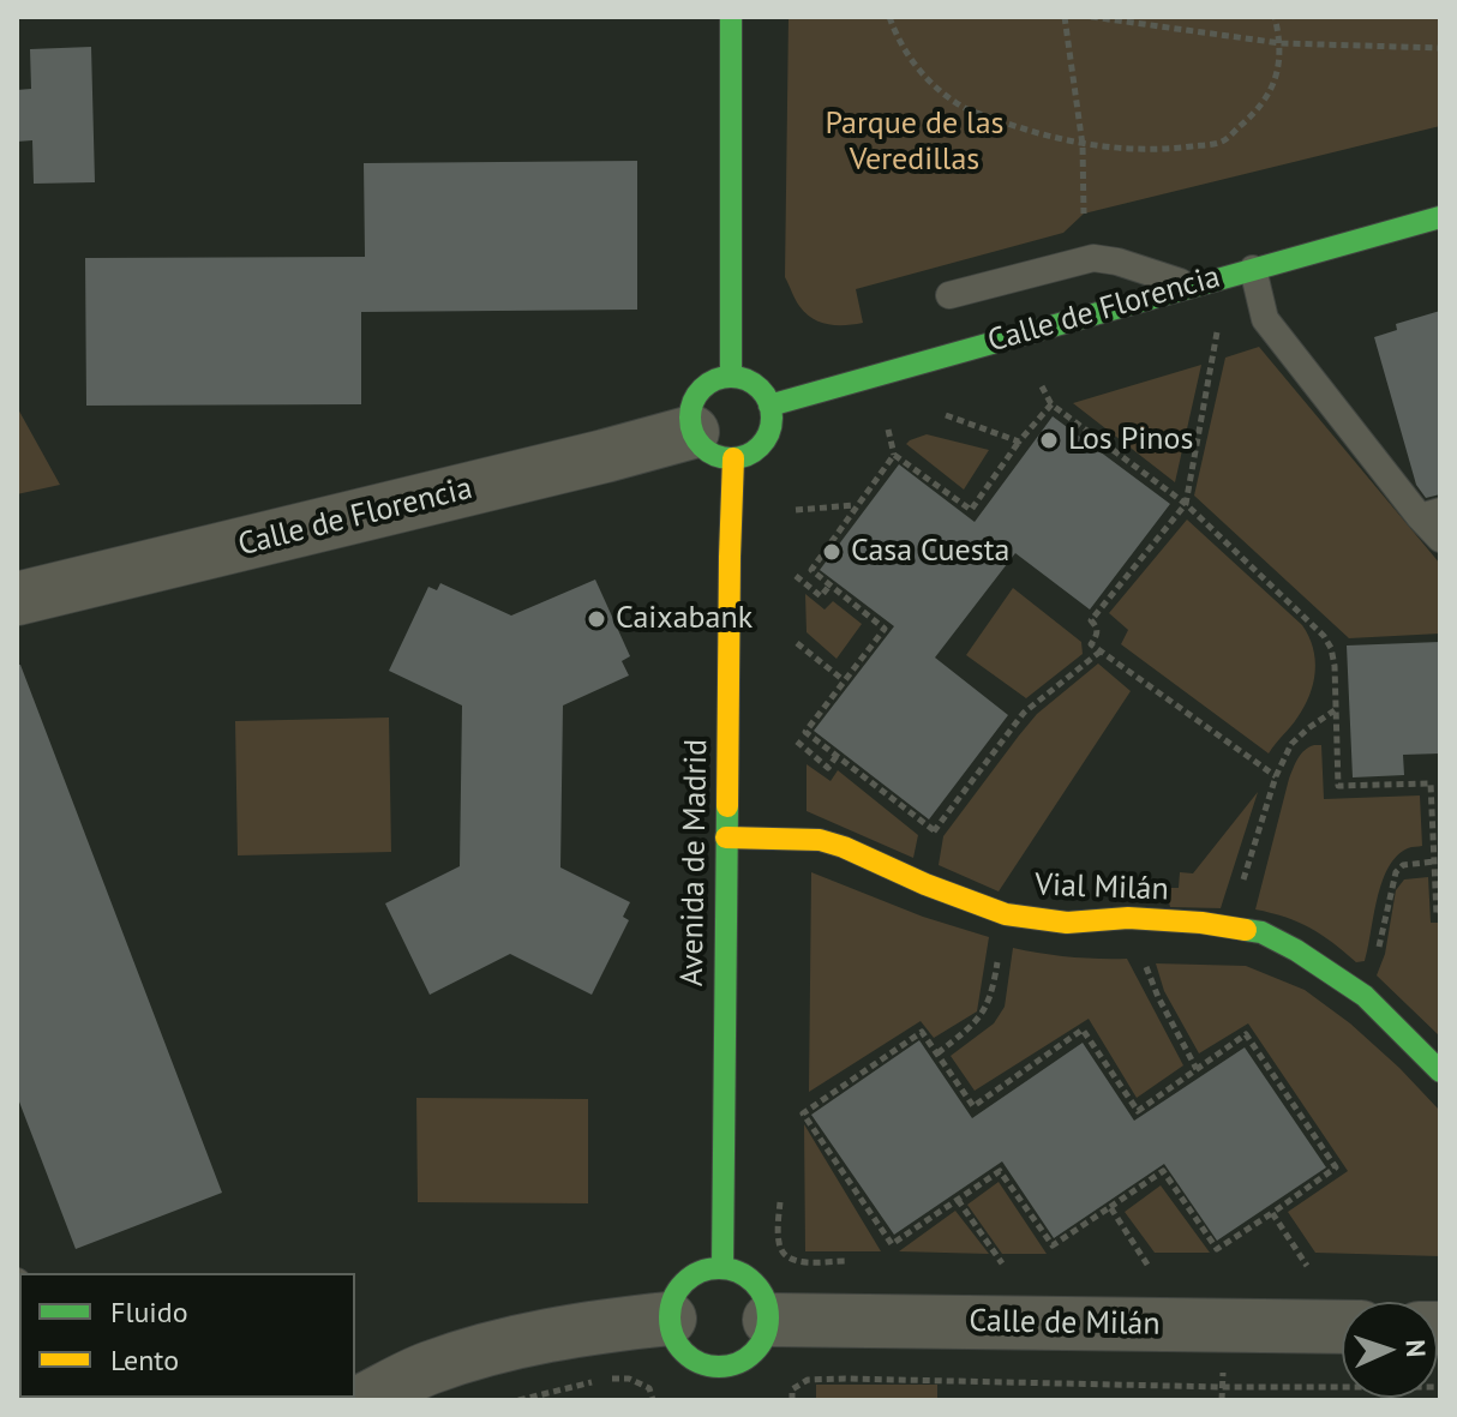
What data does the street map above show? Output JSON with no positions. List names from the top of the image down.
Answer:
{
  "streets": {
    "street": [
      "Calle de Florencia",
      "Avenida de Madrid",
      "Vial Milán",
      "Calle de Milán"
    ]
  },
  "crossings": [
    ["Calle de Florencia", "Avenida de Madrid"],
    ["Avenida de Madrid", "Vial Milán"],
    ["Avenida de Madrid", "Calle de Milán"]
  ],
  "parks": ["Parque de las Veredillas"],
  "places": ["Los Pinos", "Casa Cuesta", "Caixabank"],
  "legend": ["Fluido", "Lento"],
  "north": "right"
}
